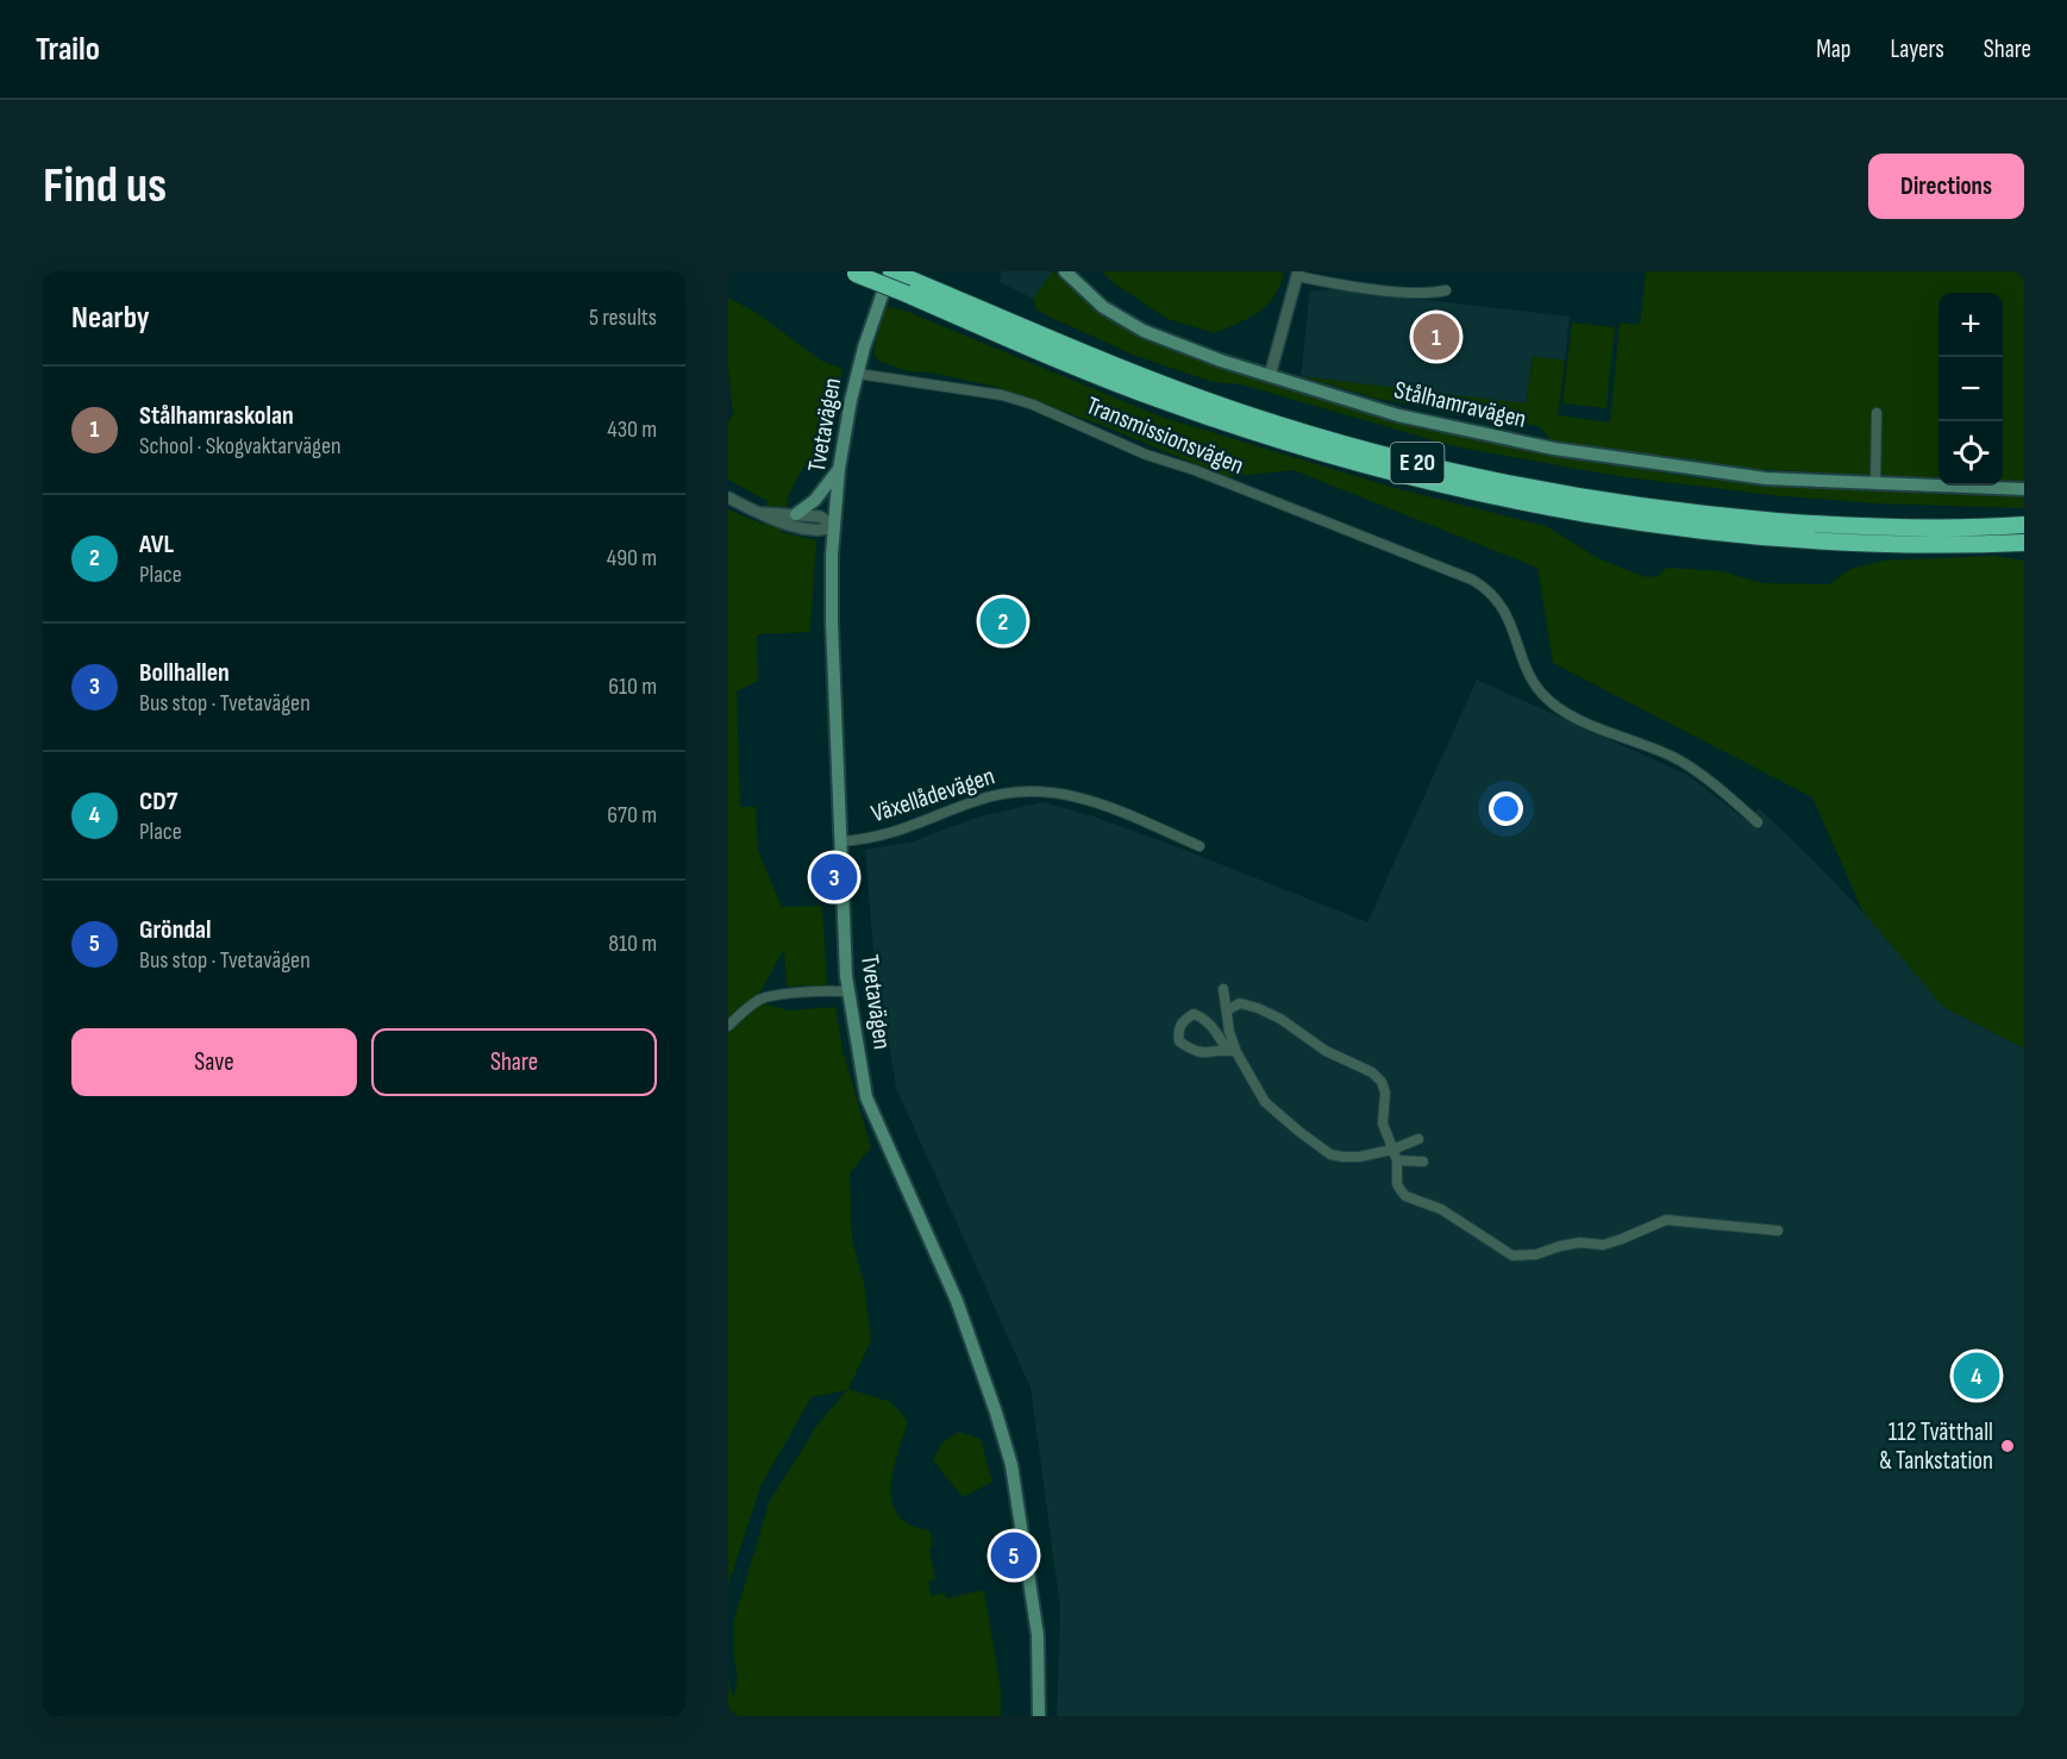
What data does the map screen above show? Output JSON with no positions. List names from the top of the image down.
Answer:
{
  "streets": {
    "highway": ["E 20"],
    "main road": ["Stålhamravägen", "Tvetavägen"],
    "street": ["Transmissionsvägen", "Växellådevägen"]
  },
  "crossings": [
    ["Tvetavägen", "Transmissionsvägen"],
    ["Tvetavägen", "E 20"],
    ["Tvetavägen", "Växellådevägen"]
  ],
  "places": ["112 Tvätthall & Tankstation"],
  "page": {
    "header": "Trailo",
    "nav": ["Map", "Layers", "Share"],
    "buttons": [
      "Directions",
      ["Save", "Share"]
    ],
    "title": "Find us",
    "heading": ["Nearby", "5 results"],
    "map_buttons": ["+", "−"],
    "pins": [
      "1",
      "2",
      "3",
      "4",
      "5"
    ],
    "list": [
      {
        "mark": "1",
        "name": "Stålhamraskolan",
        "note": "School · Skogvaktarvägen",
        "value": "430 m"
      },
      {
        "mark": "2",
        "name": "AVL",
        "note": "Place",
        "value": "490 m"
      },
      {
        "mark": "3",
        "name": "Bollhallen",
        "note": "Bus stop · Tvetavägen",
        "value": "610 m"
      },
      {
        "mark": "4",
        "name": "CD7",
        "note": "Place",
        "value": "670 m"
      },
      {
        "mark": "5",
        "name": "Gröndal",
        "note": "Bus stop · Tvetavägen",
        "value": "810 m"
      }
    ]
  }
}
